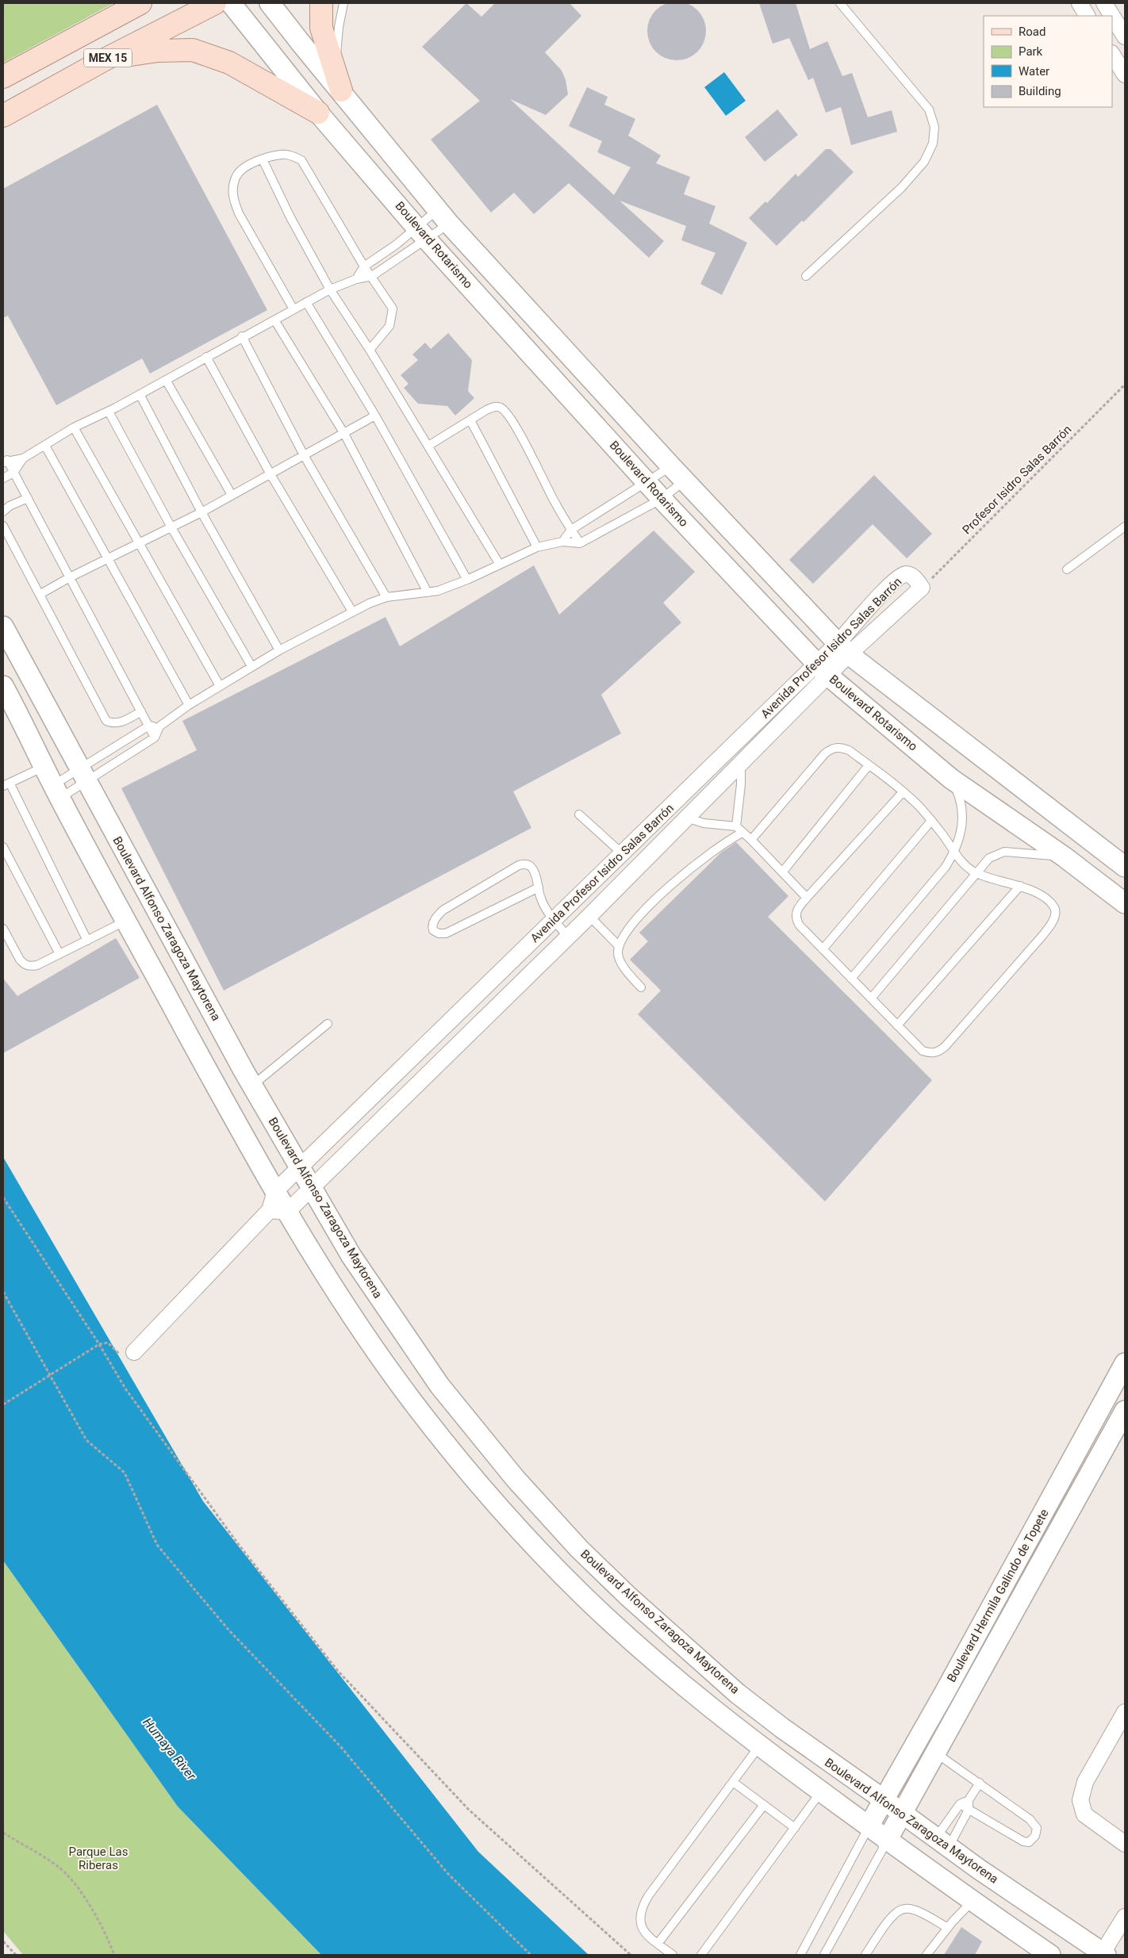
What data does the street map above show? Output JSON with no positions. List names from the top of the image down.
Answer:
{
  "streets": {
    "main road": ["MEX 15"],
    "street": [
      "Boulevard Rotarismo",
      "Avenida Profesor Isidro Salas Barrón",
      "Boulevard Alfonso Zaragoza Maytorena",
      "Boulevard Hermila Galindo de Topete"
    ],
    "path": ["Profesor Isidro Salas Barrón"]
  },
  "crossings": [
    ["Boulevard Rotarismo", "Avenida Profesor Isidro Salas Barrón"],
    ["Profesor Isidro Salas Barrón", "Avenida Profesor Isidro Salas Barrón"],
    ["Avenida Profesor Isidro Salas Barrón", "Boulevard Alfonso Zaragoza Maytorena"],
    ["Boulevard Alfonso Zaragoza Maytorena", "Boulevard Hermila Galindo de Topete"]
  ],
  "water": ["Humaya River"],
  "parks": ["Parque Las Riberas"],
  "legend": [
    "Road",
    "Park",
    "Water",
    "Building"
  ]
}
